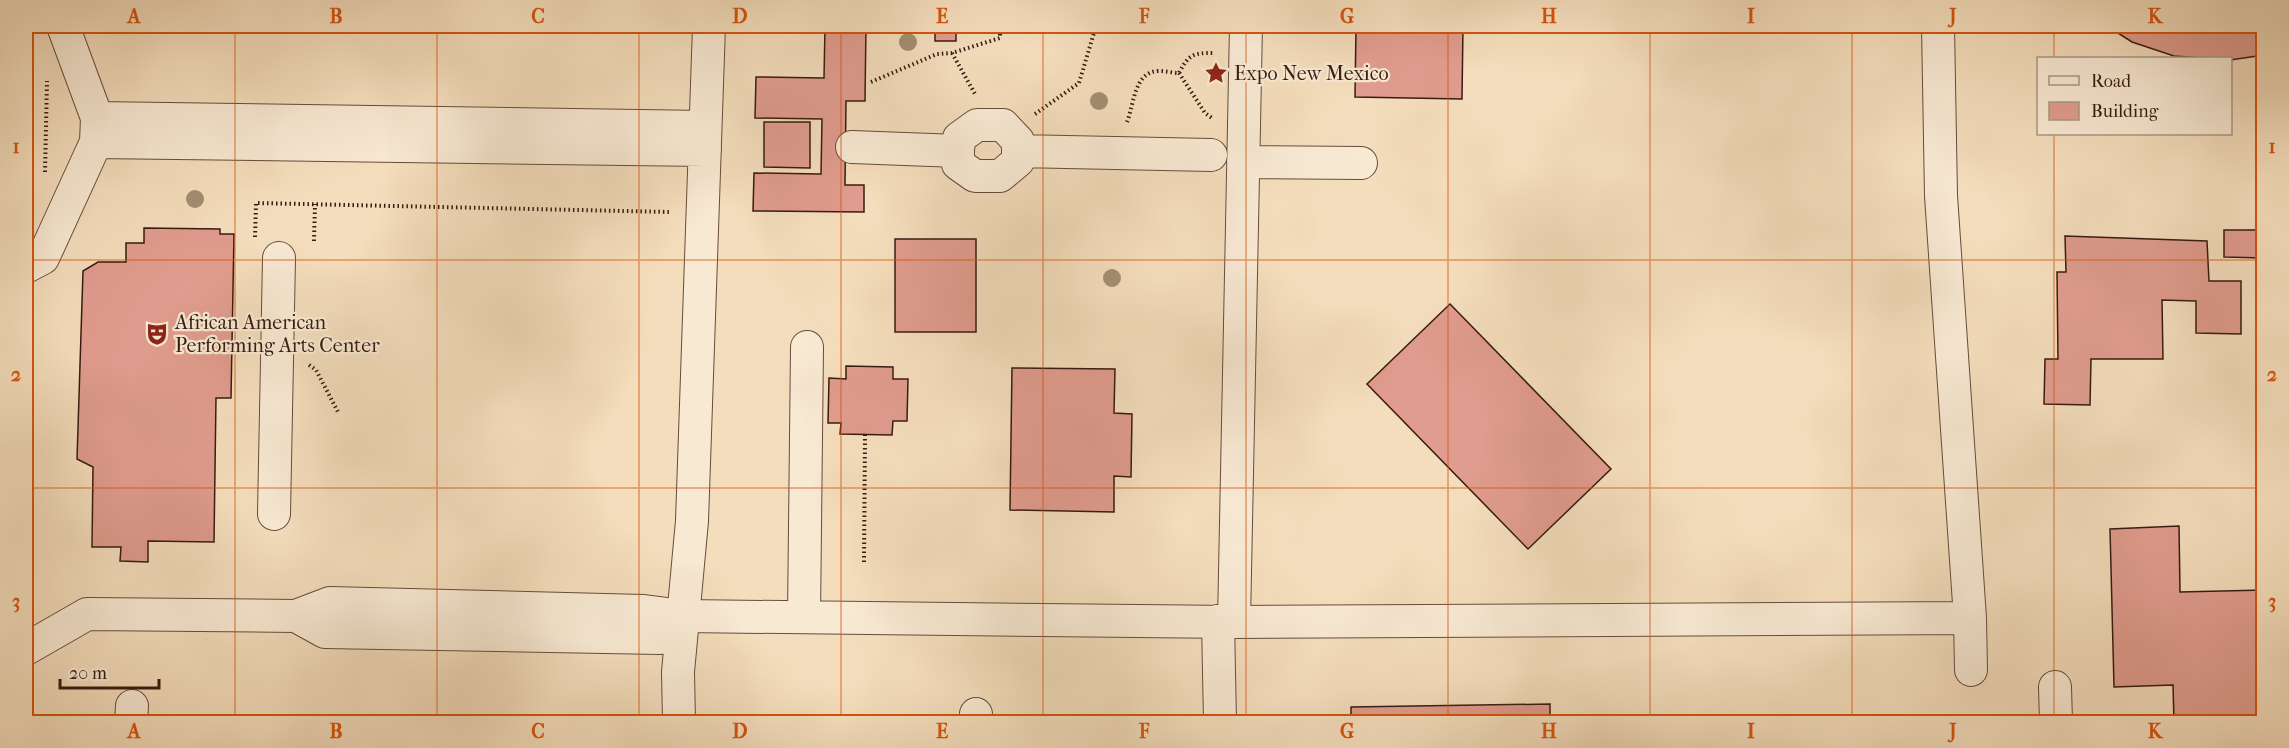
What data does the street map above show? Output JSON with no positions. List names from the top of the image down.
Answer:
{
  "places": {
    "place": ["Expo New Mexico"],
    "theatre": ["African American Performing Arts Center"]
  },
  "legend": ["Road", "Building"],
  "scale_bar": "20 m",
  "grid": {
    "columns": [
      "A",
      "B",
      "C",
      "D",
      "E",
      "F",
      "G",
      "H",
      "I",
      "J",
      "K"
    ],
    "rows": ["1", "2", "3"]
  }
}
